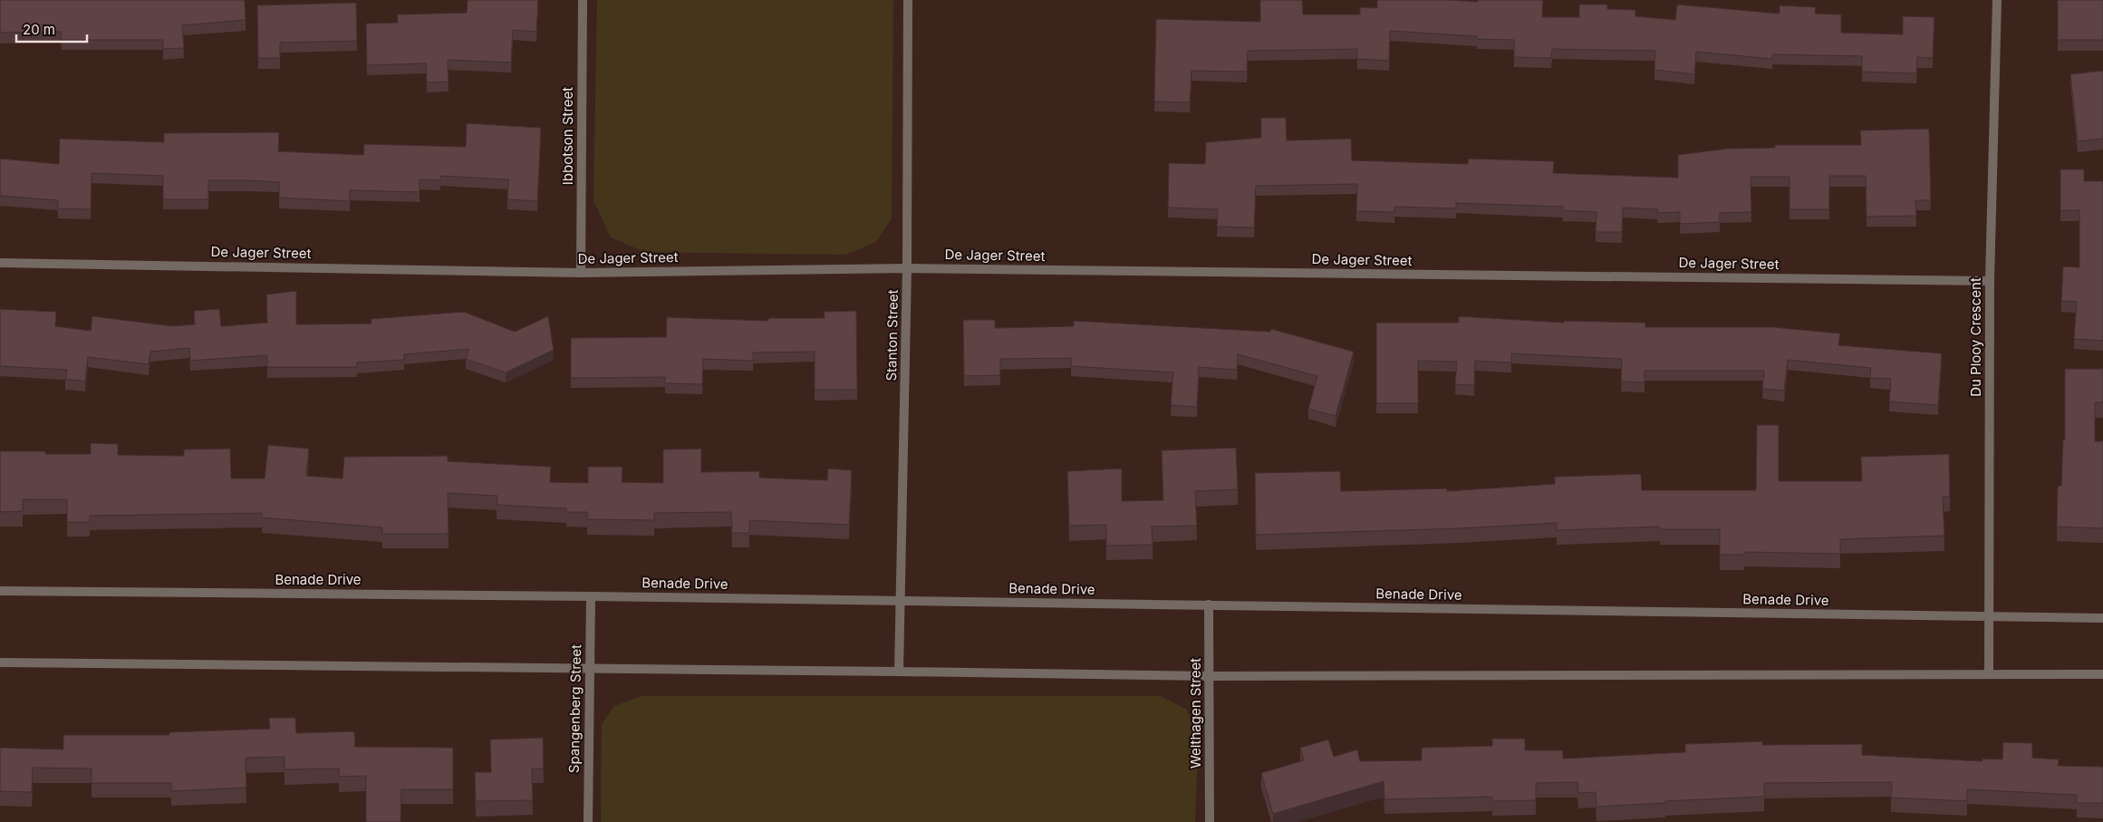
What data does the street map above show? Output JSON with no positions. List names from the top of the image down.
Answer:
{
  "streets": {
    "street": [
      "Ibbotson Street",
      "De Jager Street",
      "Stanton Street",
      "Du Plooy Crescent",
      "Benade Drive",
      "Spangenberg Street",
      "Welthagen Street"
    ]
  },
  "crossings": [
    ["Ibbotson Street", "De Jager Street"],
    ["De Jager Street", "Stanton Street"],
    ["De Jager Street", "Du Plooy Crescent"],
    ["Stanton Street", "Benade Drive"],
    ["Du Plooy Crescent", "Benade Drive"],
    ["Benade Drive", "Spangenberg Street"],
    ["Benade Drive", "Welthagen Street"]
  ],
  "scale_bar": "20 m"
}
